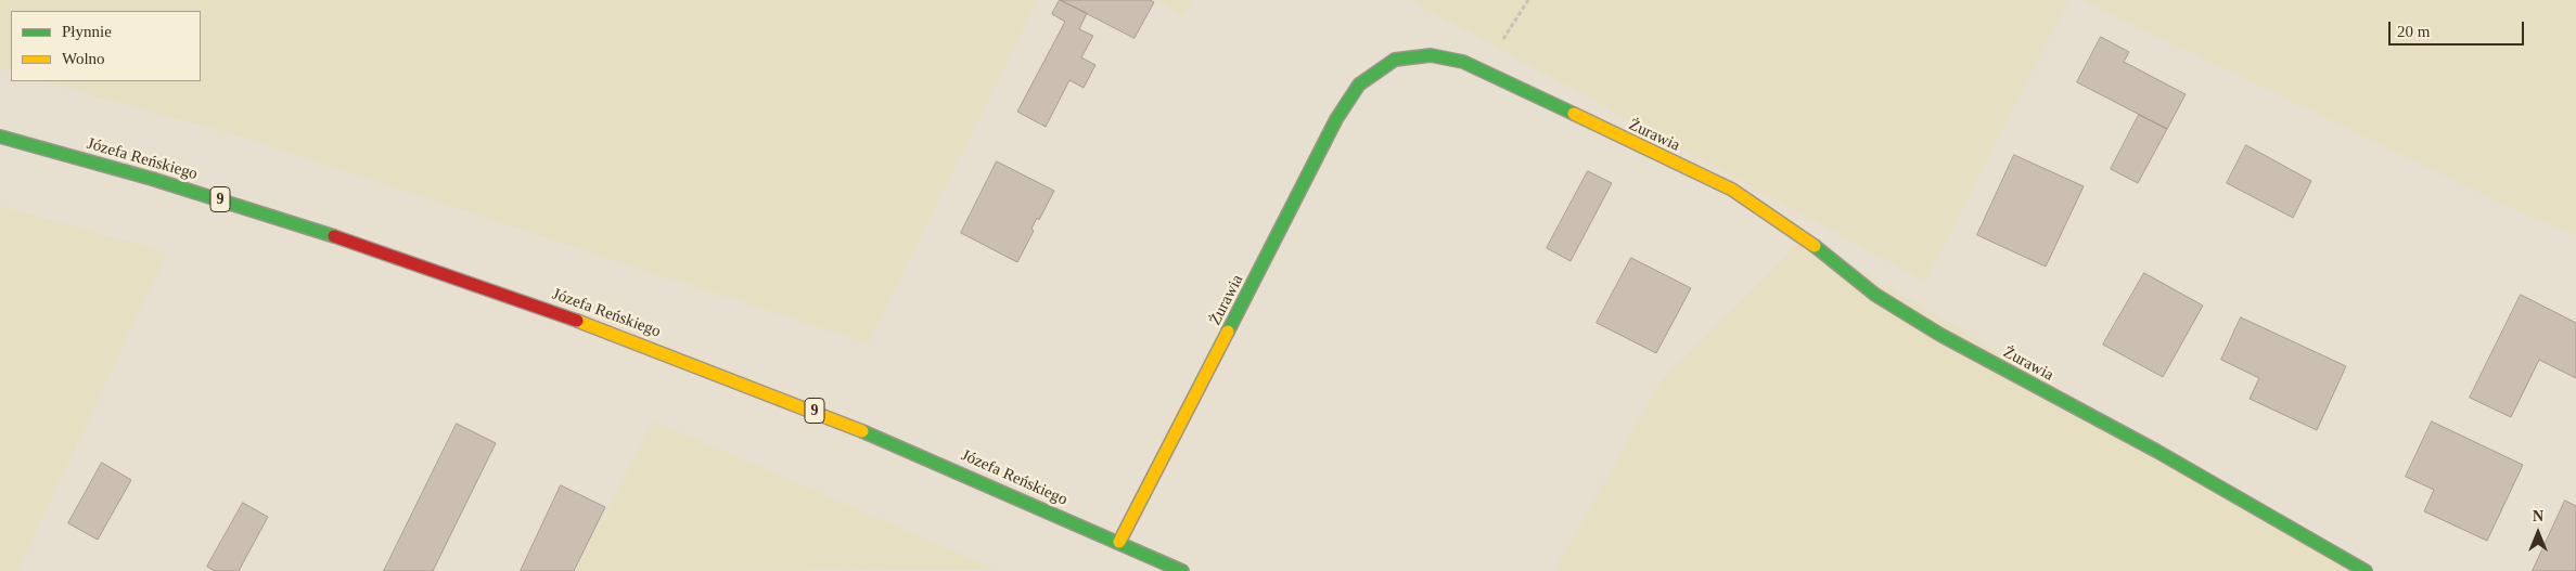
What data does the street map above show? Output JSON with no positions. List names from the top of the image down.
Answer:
{
  "streets": {
    "street": ["Żurawia", "Józefa Reńskiego", "9"]
  },
  "crossings": [
    ["Żurawia", "Józefa Reńskiego"]
  ],
  "legend": ["Płynnie", "Wolno"],
  "scale_bar": "20 m",
  "north": "top"
}
